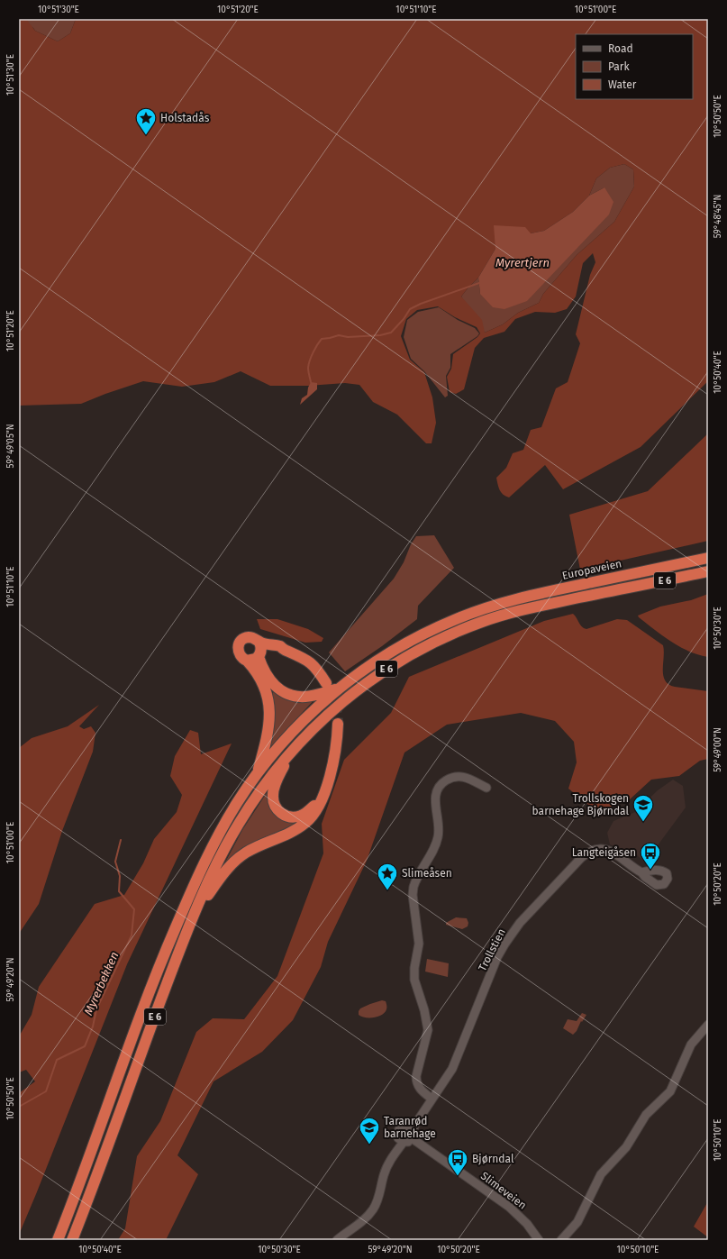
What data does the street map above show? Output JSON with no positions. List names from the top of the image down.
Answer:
{
  "streets": {
    "highway": ["Europaveien", "E 6"],
    "street": ["Trollstien", "Slimeveien"]
  },
  "crossings": [
    ["Europaveien", "E 6"],
    ["Trollstien", "Slimeveien"]
  ],
  "water": ["Myrertjern", "Myrerbekken"],
  "places": {
    "place": ["Holstadås", "Slimeåsen"],
    "school or university": ["Trollskogen barnehage Bjørndal", "Taranrød barnehage"],
    "bus stop": ["Langteigåsen", "Bjørndal"]
  },
  "legend": ["Road", "Park", "Water"],
  "coordinates": [
    "10°51'30\"E",
    "10°51'20\"E",
    "10°51'10\"E",
    "10°51'00\"E",
    "10°50'50\"E",
    "59°48'45\"N",
    "10°50'40\"E",
    "59°49'05\"N",
    "10°50'30\"E",
    "59°49'00\"N",
    "10°50'20\"E",
    "59°49'20\"N",
    "10°50'10\"E"
  ]
}
